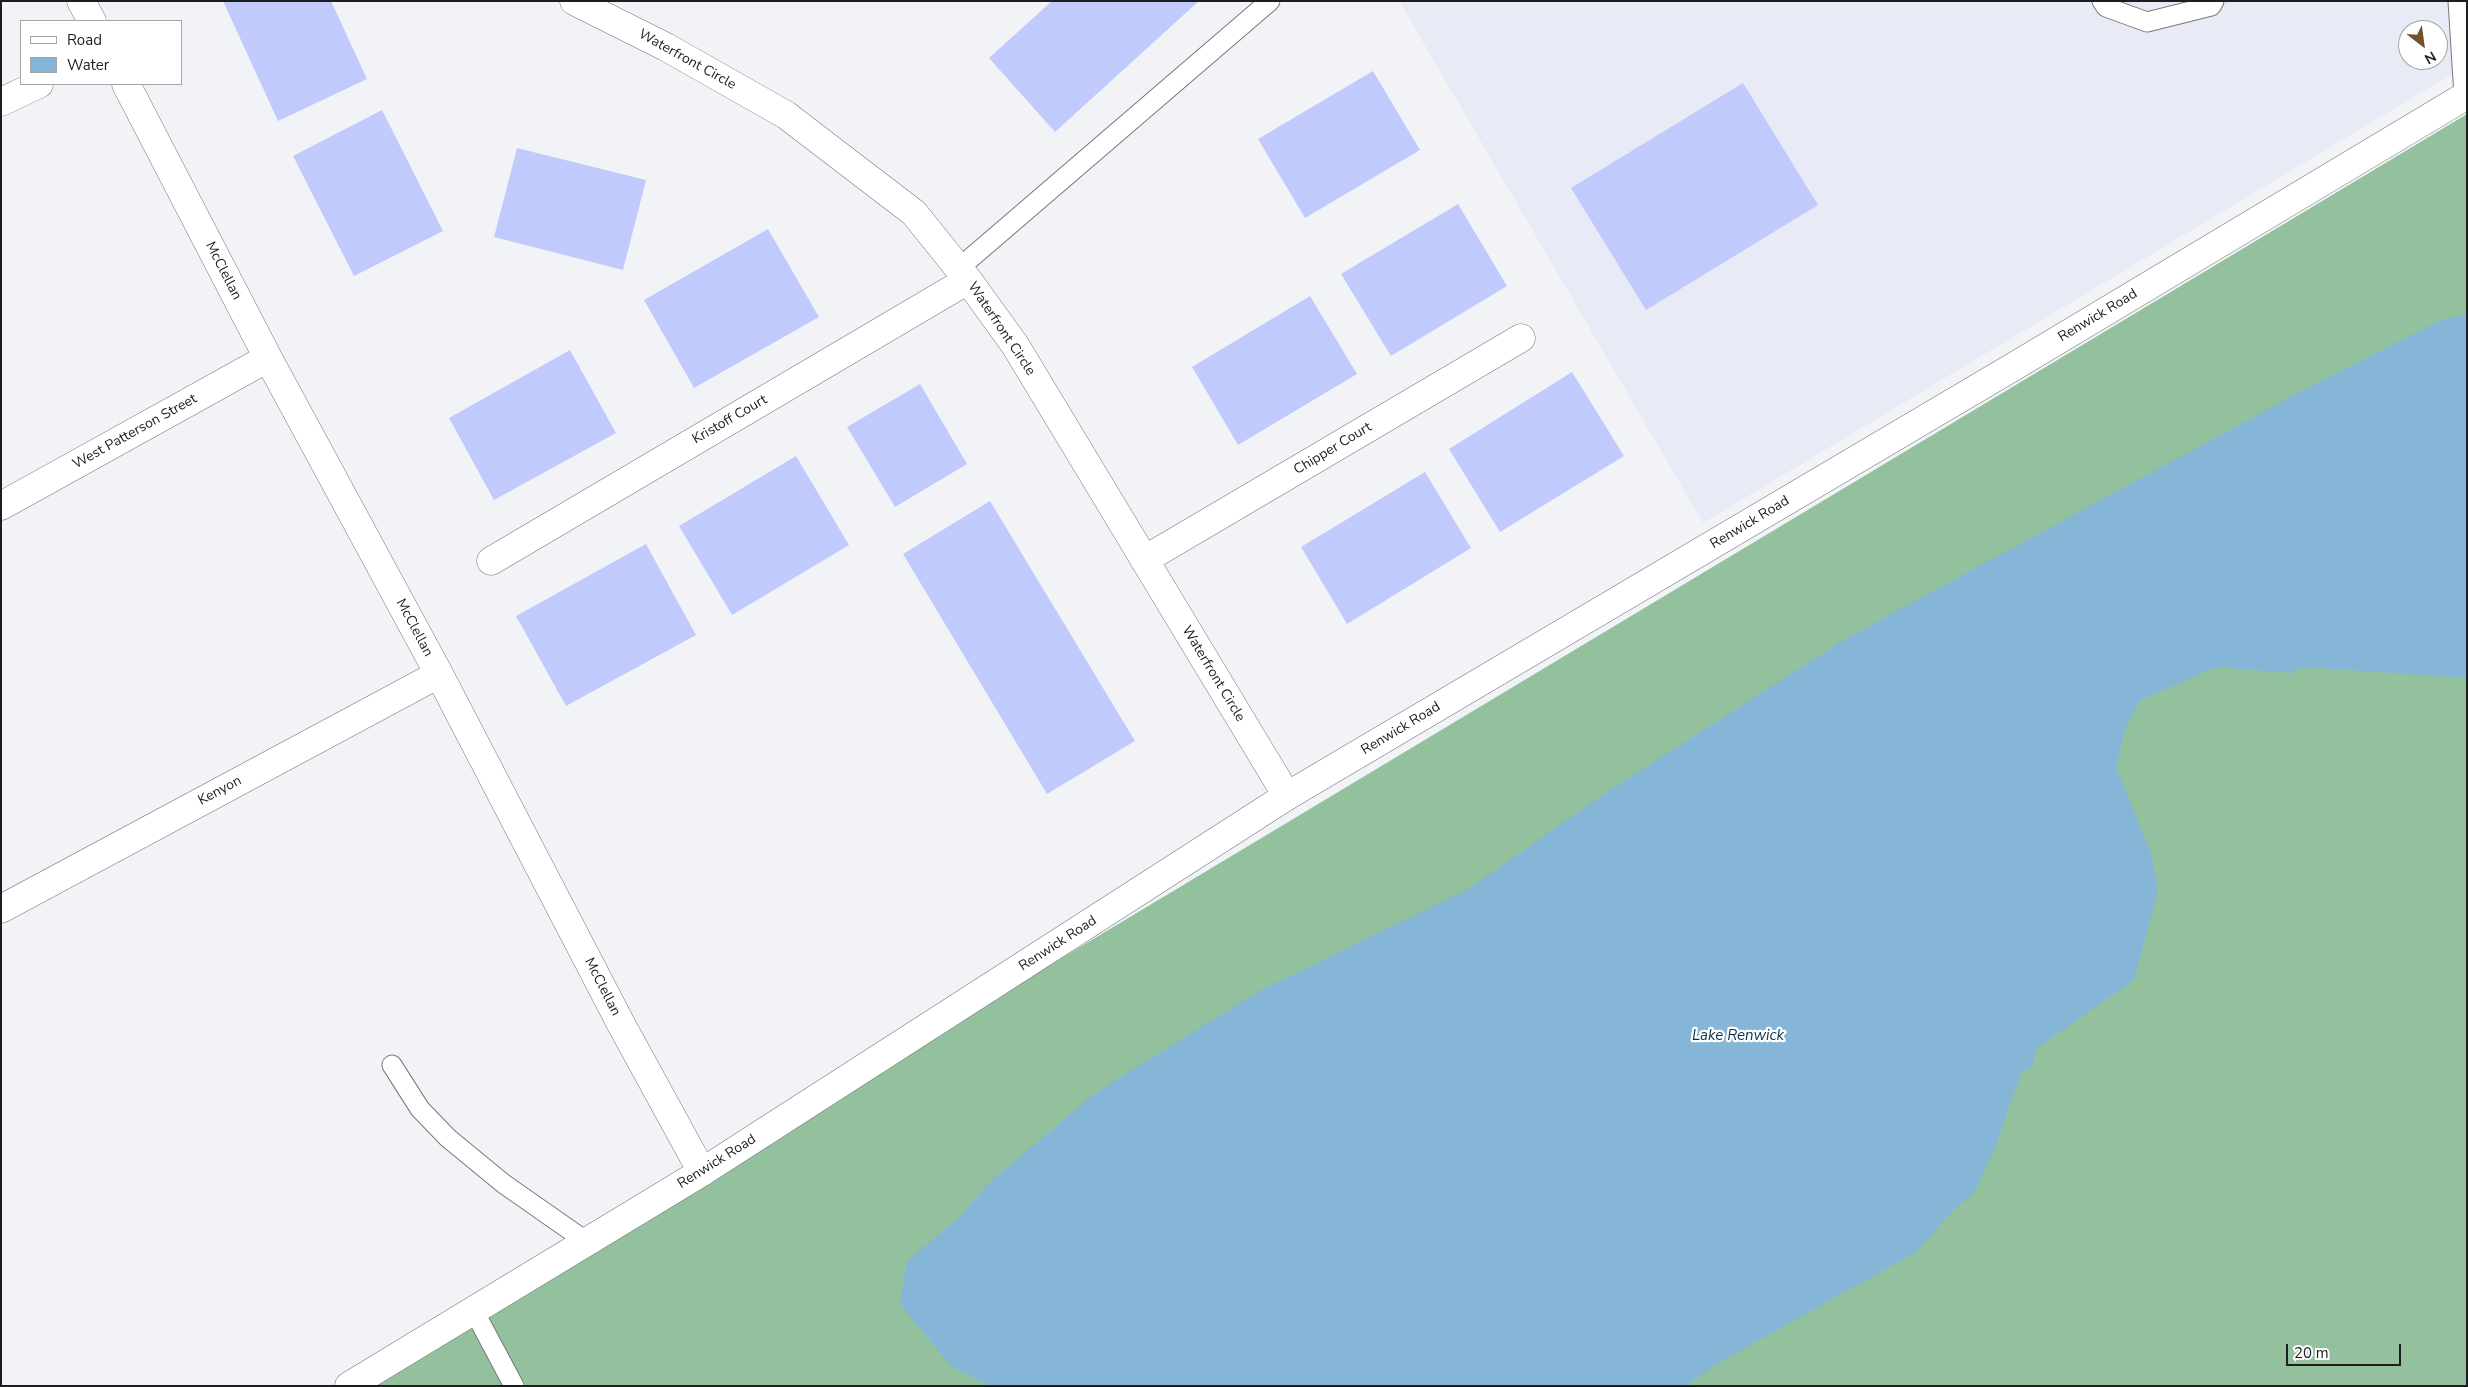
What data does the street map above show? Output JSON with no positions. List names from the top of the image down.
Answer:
{
  "streets": {
    "street": [
      "Waterfront Circle",
      "McClellan",
      "Renwick Road",
      "Kristoff Court",
      "West Patterson Street",
      "Chipper Court",
      "Kenyon"
    ]
  },
  "crossings": [
    ["Waterfront Circle", "Renwick Road"],
    ["Waterfront Circle", "Kristoff Court"],
    ["Waterfront Circle", "Chipper Court"],
    ["McClellan", "Renwick Road"],
    ["McClellan", "West Patterson Street"],
    ["McClellan", "Kenyon"]
  ],
  "water": ["Lake Renwick"],
  "legend": ["Road", "Water"],
  "scale_bar": "20 m",
  "north": "bottom right"
}
